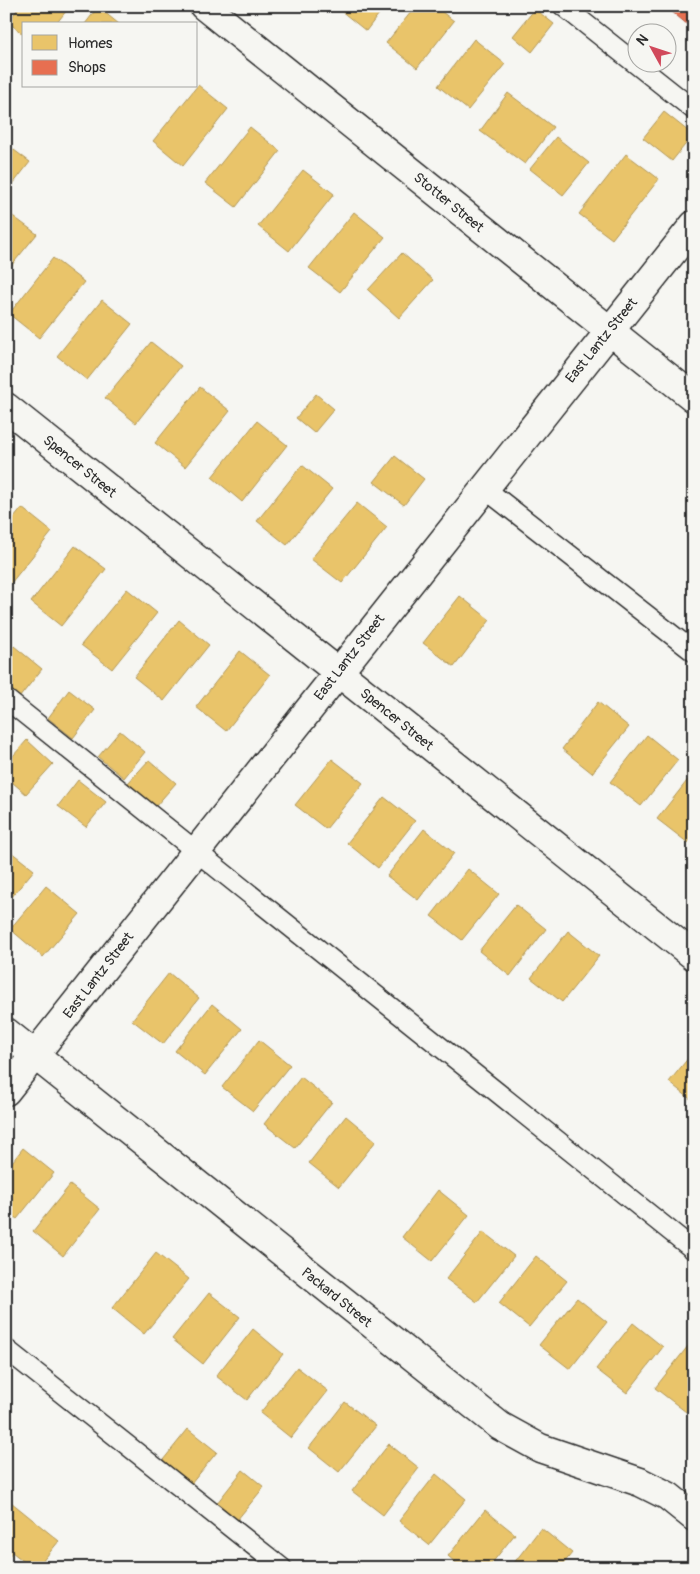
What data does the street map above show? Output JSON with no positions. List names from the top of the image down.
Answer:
{
  "streets": {
    "street": [
      "Stotter Street",
      "East Lantz Street",
      "Spencer Street",
      "Packard Street"
    ]
  },
  "crossings": [
    ["Stotter Street", "East Lantz Street"],
    ["East Lantz Street", "Spencer Street"],
    ["East Lantz Street", "Packard Street"]
  ],
  "legend": ["Homes", "Shops"],
  "north": "top left"
}
